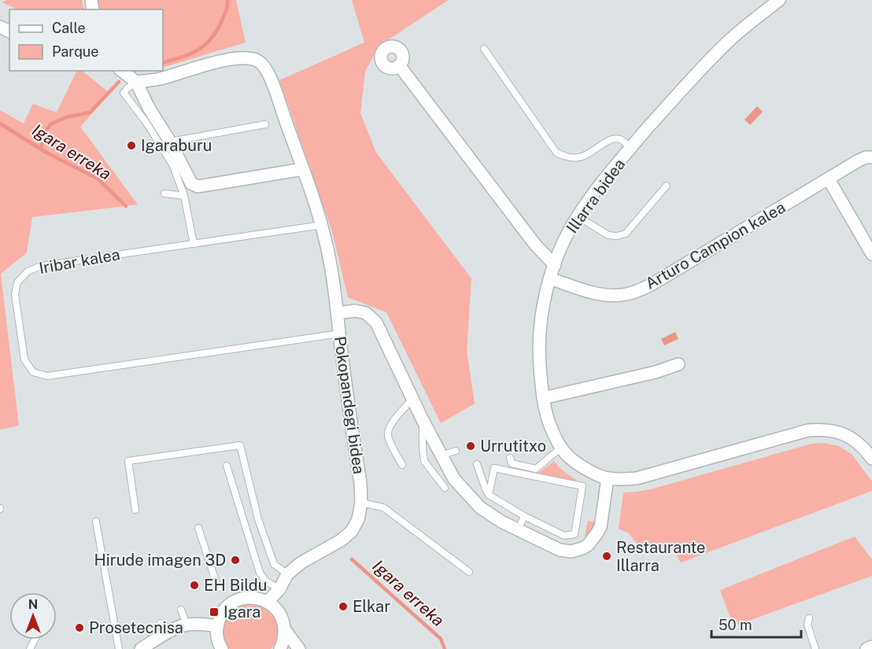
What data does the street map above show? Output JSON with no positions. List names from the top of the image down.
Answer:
{
  "streets": {
    "street": ["Illarra bidea", "Arturo Campion kalea", "Pokopandegi bidea"],
    "lane": ["Iribar kalea"]
  },
  "crossings": [
    ["Illarra bidea", "Arturo Campion kalea"],
    ["Iribar kalea", "Pokopandegi bidea"]
  ],
  "water": ["Igara erreka"],
  "places": {
    "other": [
      "Igaraburu",
      "Urrutitxo",
      "Restaurante Illarra",
      "Hirude imagen 3D",
      "EH Bildu",
      "Elkar",
      "Prosetecnisa"
    ],
    "transit": ["Igara"]
  },
  "legend": ["Calle", "Parque"],
  "scale_bar": "50 m",
  "north": "top"
}
